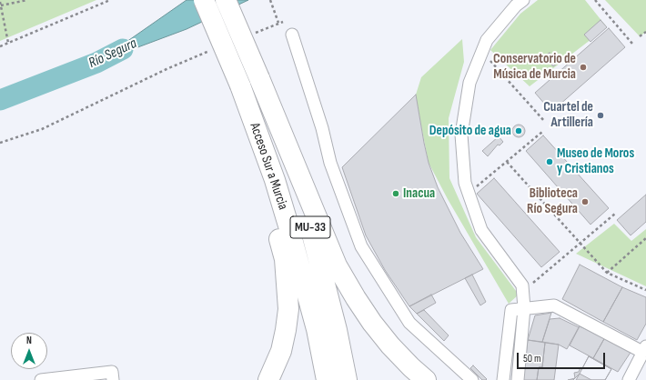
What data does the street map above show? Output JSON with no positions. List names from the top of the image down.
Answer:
{
  "streets": {
    "highway": ["Acceso Sur a Murcia", "MU-33"]
  },
  "water": ["Río Segura"],
  "places": [
    "Conservatorio de Música de Murcia",
    "Cuartel de Artillería",
    "Depósito de agua",
    "Museo de Moros y Cristianos",
    "Inacua",
    "Biblioteca Río Segura"
  ],
  "scale_bar": "50 m",
  "north": "top"
}
